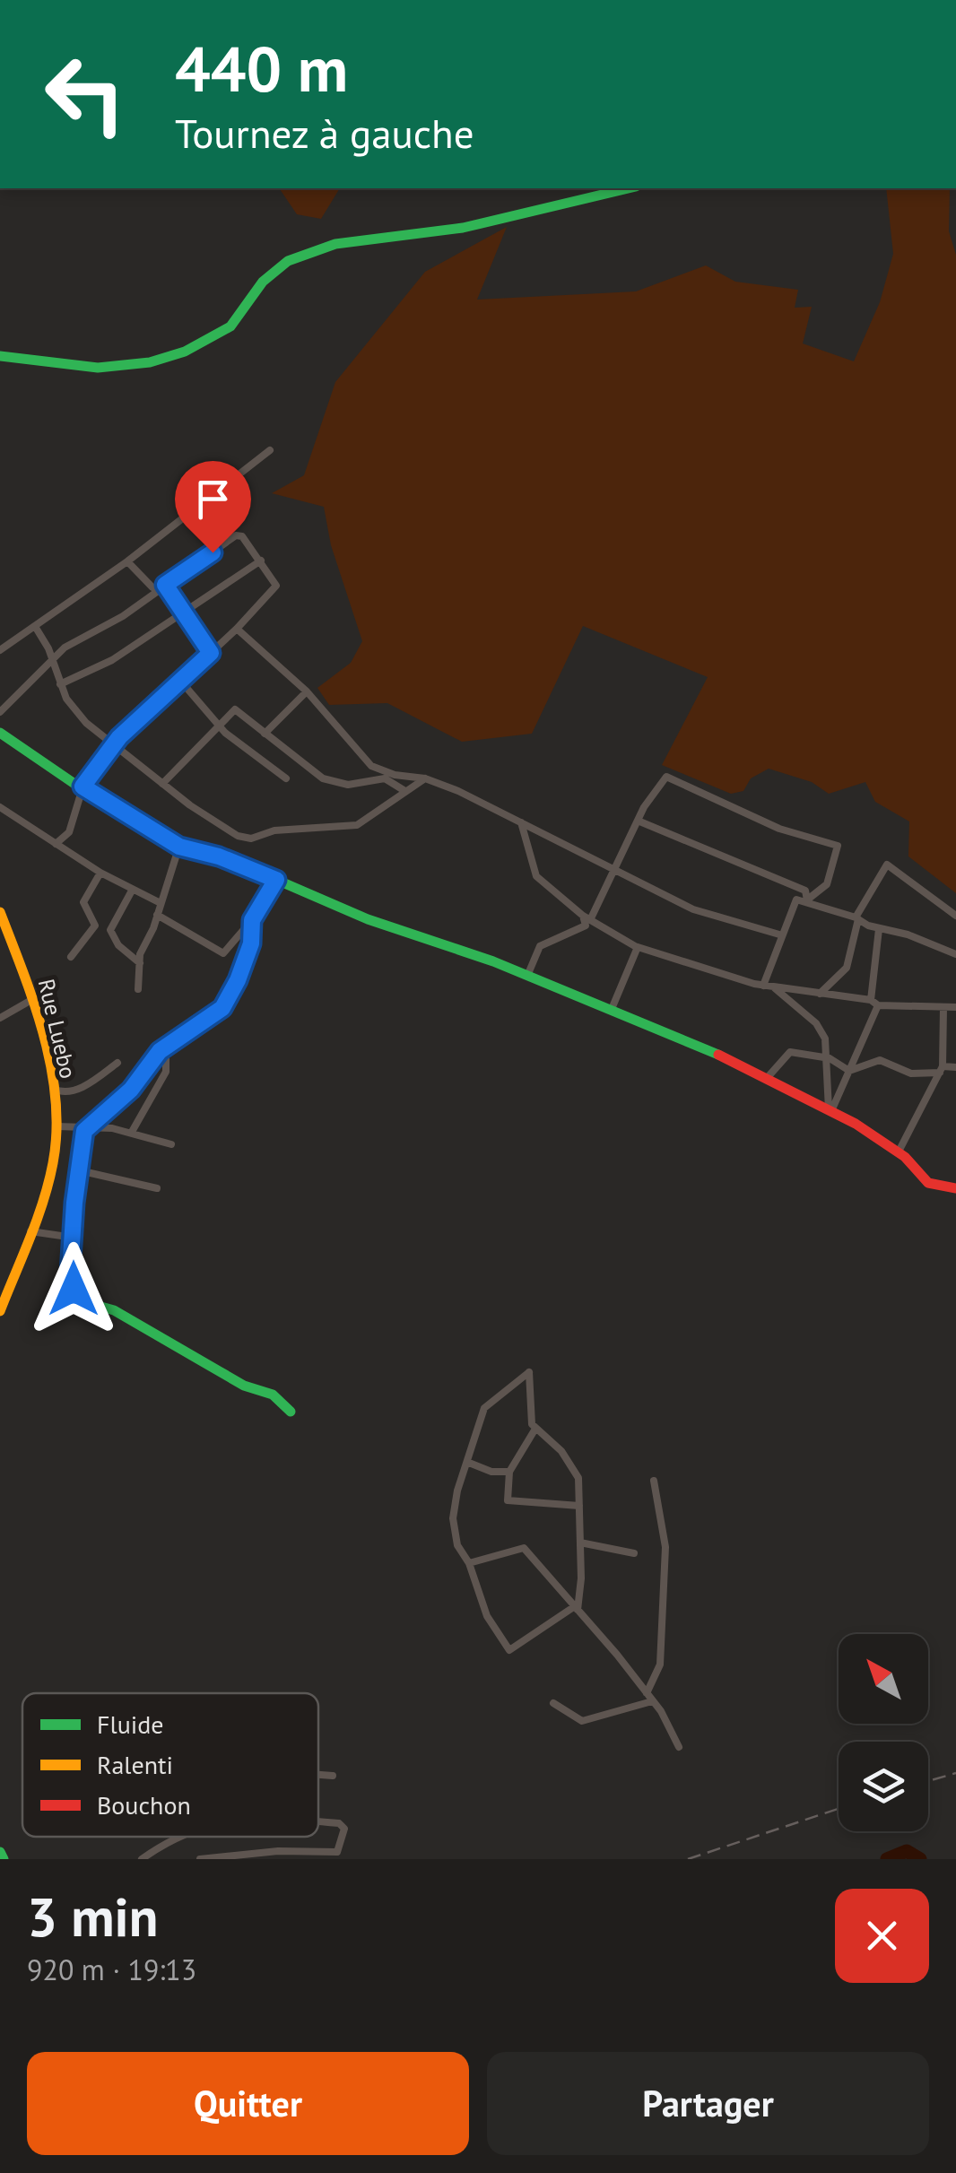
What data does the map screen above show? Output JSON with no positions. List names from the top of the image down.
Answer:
{
  "streets": {
    "street": ["Rue Luebo"]
  },
  "legend": ["Fluide", "Ralenti", "Bouchon"],
  "north": "top left",
  "page": {
    "turn": ["440 m", "Tournez à gauche"],
    "heading": ["3 min", "920 m · 19:13"],
    "buttons": ["Quitter", "Partager"]
  }
}
